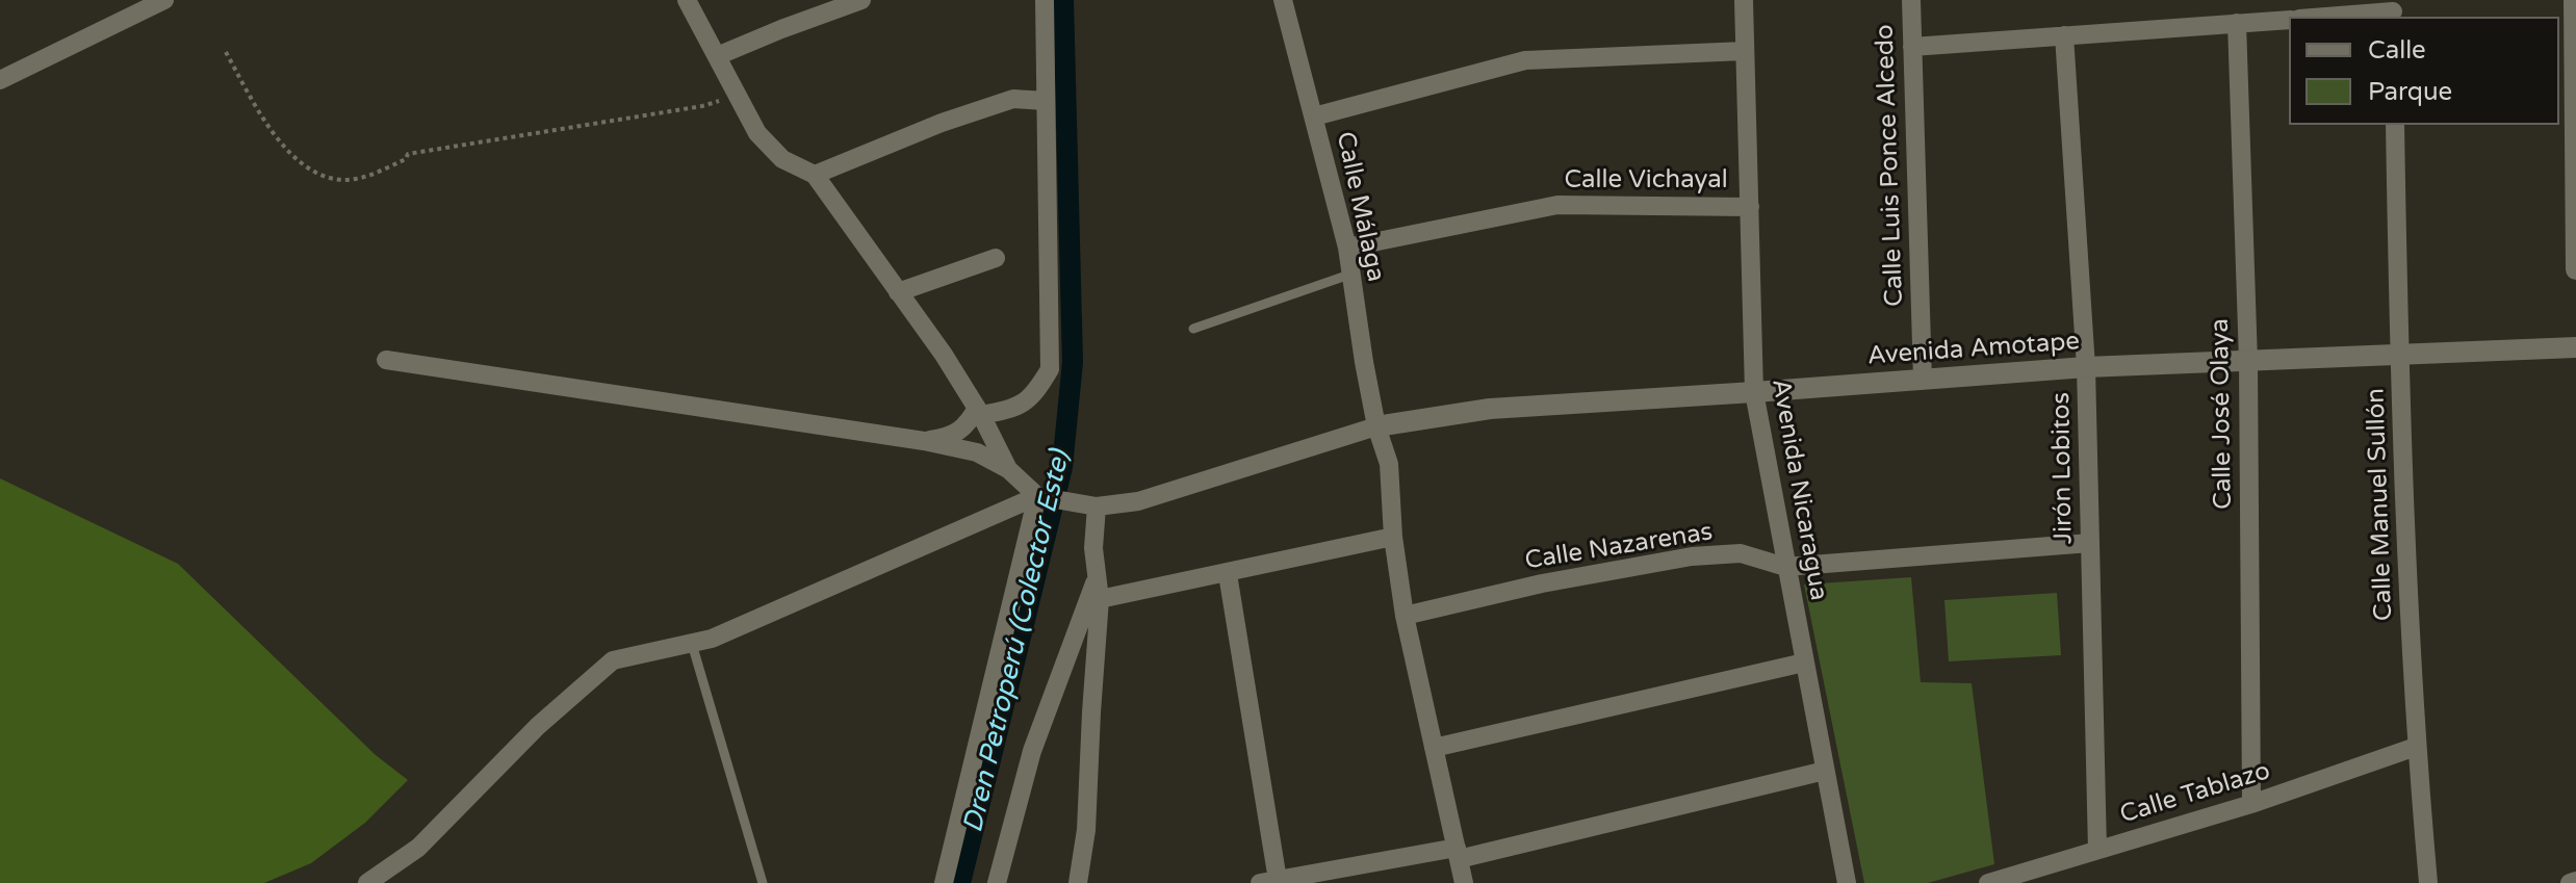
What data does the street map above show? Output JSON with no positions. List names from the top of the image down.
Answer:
{
  "streets": {
    "street": [
      "Calle Luis Ponce Alcedo",
      "Calle Vichayal",
      "Calle Málaga",
      "Avenida Amotape",
      "Calle José Olaya",
      "Jirón Lobitos",
      "Avenida Nicaragua",
      "Calle Manuel Sullón",
      "Calle Nazarenas",
      "Calle Tablazo"
    ]
  },
  "crossings": [
    ["Calle Luis Ponce Alcedo", "Avenida Amotape"],
    ["Calle Vichayal", "Calle Málaga"],
    ["Calle Vichayal", "Avenida Nicaragua"],
    ["Calle Málaga", "Avenida Amotape"],
    ["Calle Málaga", "Calle Nazarenas"],
    ["Avenida Amotape", "Calle José Olaya"],
    ["Avenida Amotape", "Jirón Lobitos"],
    ["Avenida Amotape", "Avenida Nicaragua"],
    ["Avenida Amotape", "Calle Manuel Sullón"],
    ["Calle José Olaya", "Calle Tablazo"],
    ["Jirón Lobitos", "Calle Nazarenas"],
    ["Jirón Lobitos", "Calle Tablazo"],
    ["Avenida Nicaragua", "Calle Nazarenas"],
    ["Calle Manuel Sullón", "Calle Tablazo"]
  ],
  "water": ["Dren Petroperú (Colector Este)"],
  "legend": ["Calle", "Parque"]
}
